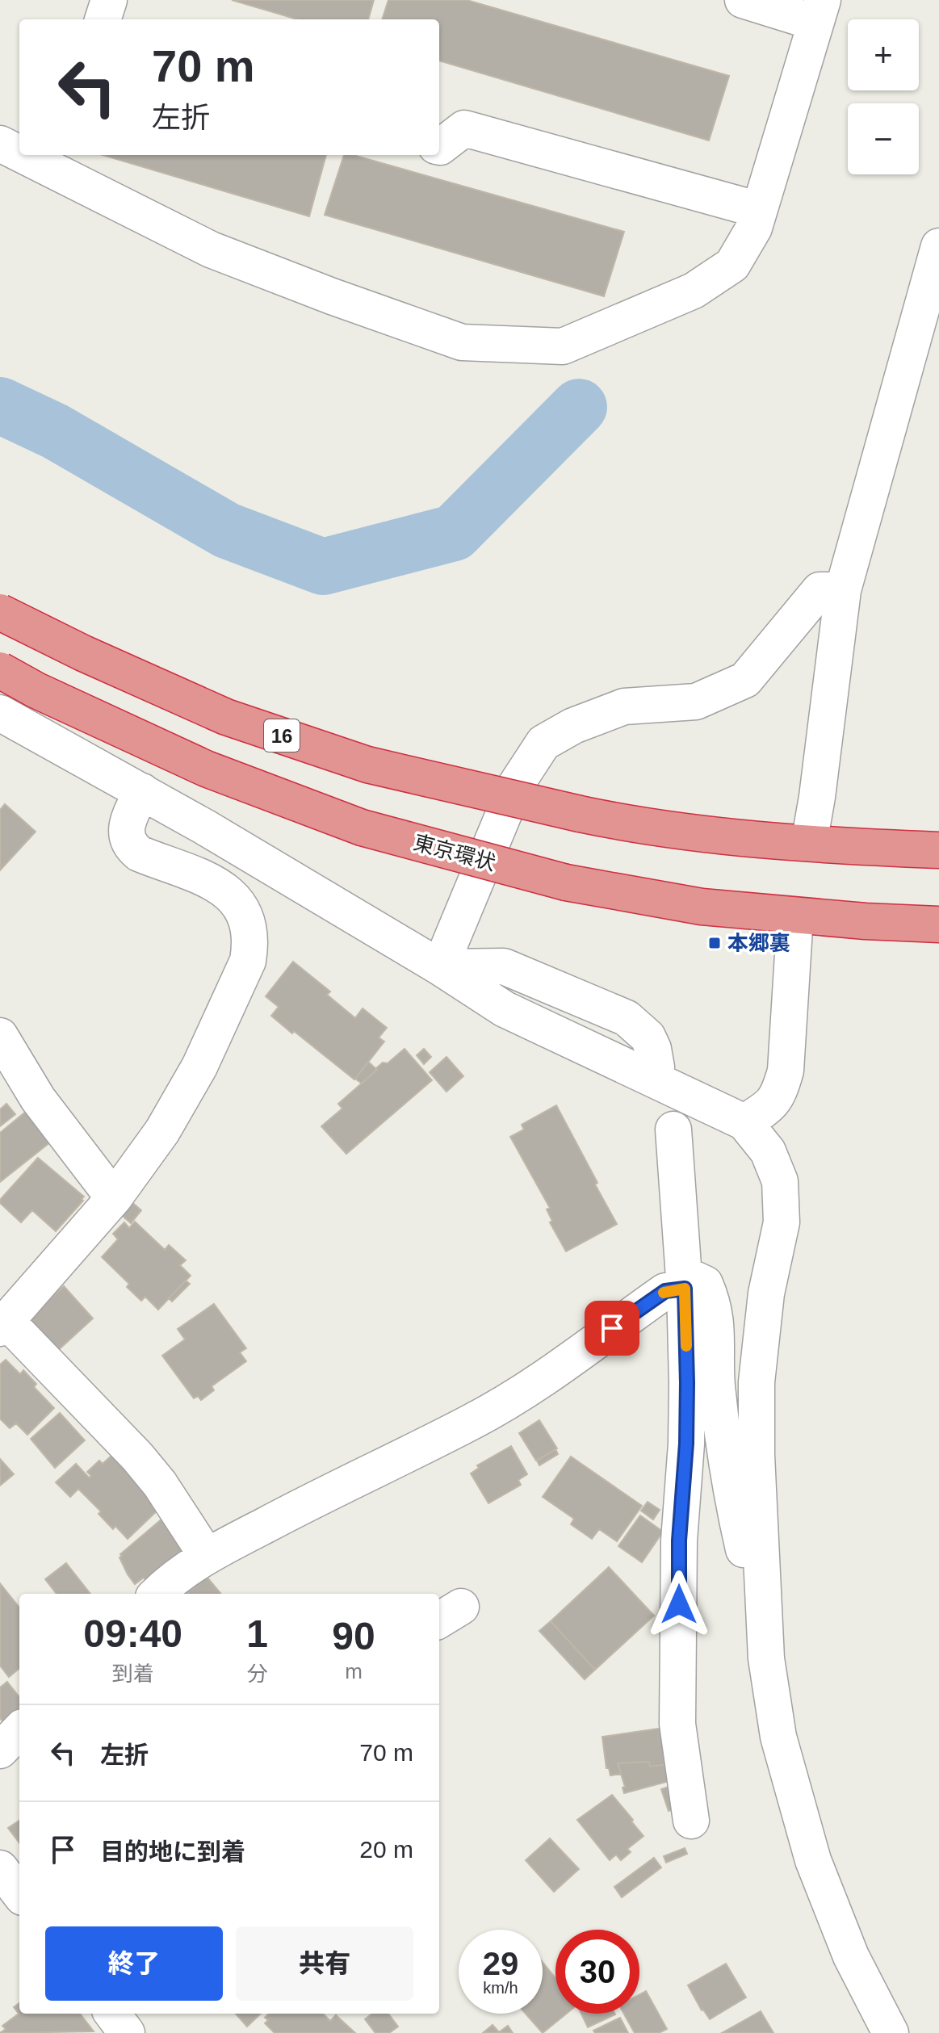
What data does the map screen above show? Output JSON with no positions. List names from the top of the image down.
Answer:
{
  "streets": {
    "highway": ["16", "東京環状"]
  },
  "places": {
    "transit": ["本郷裏"]
  },
  "page": {
    "map_buttons": ["+", "−"],
    "turn": ["70 m", "左折"],
    "eta": [
      "09:40",
      "到着",
      "1",
      "分",
      "90",
      "m"
    ],
    "list": [
      {
        "name": "左折",
        "value": "70 m"
      },
      {
        "name": "目的地に到着",
        "value": "20 m"
      }
    ],
    "buttons": ["終了", "共有"],
    "speed": "29 km/h",
    "limit": "30"
  }
}
